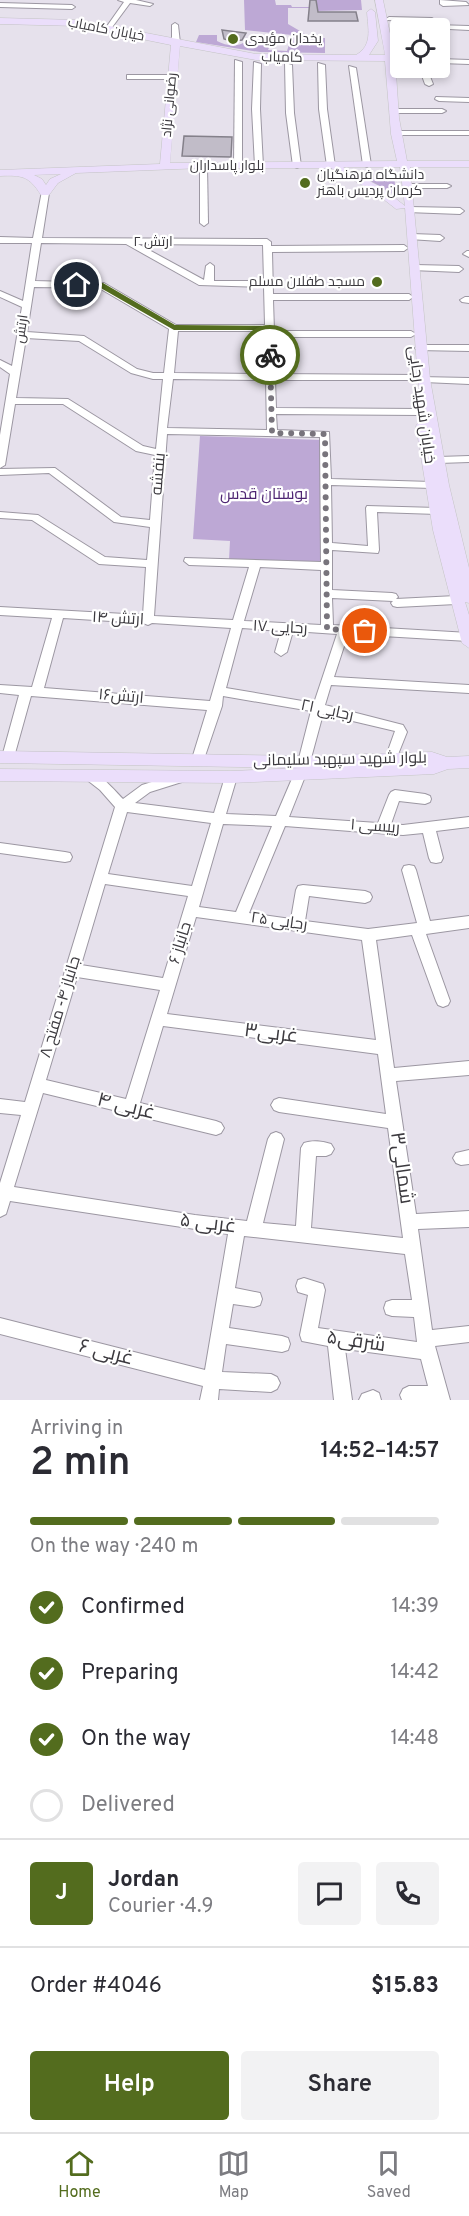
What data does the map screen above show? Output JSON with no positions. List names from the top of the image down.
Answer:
{
  "streets": {
    "main road": [
      "خیابان کامیاب",
      "کامیاب",
      "رضوانی نژاد",
      "بلوار پاسداران",
      "خیابان شهید رجایی",
      "بلوار شهید سپهبد سلیمانی"
    ],
    "street": [
      "ارتش ۲",
      "ارتش",
      "بنفشه",
      "ارتش ۱۴",
      "رجایی ۱۷",
      "ارتش۱۶",
      "رجایی ۲۱",
      "رییسی ۱",
      "رجایی ۲۵",
      "جانباز ۶",
      "جانباز ۴- مفتح ۸",
      "غربی۳",
      "غربی ۴",
      "شمالی۳",
      "غربی ۵",
      "شرقی۵",
      "غربی ۶"
    ]
  },
  "crossings": [
    ["خیابان کامیاب", "کامیاب"],
    ["خیابان کامیاب", "رضوانی نژاد"],
    ["کامیاب", "رضوانی نژاد"],
    ["کامیاب", "خیابان شهید رجایی"],
    ["رضوانی نژاد", "بلوار پاسداران"],
    ["بلوار پاسداران", "خیابان شهید رجایی"],
    ["ارتش ۲", "ارتش"],
    ["ارتش ۲", "خیابان شهید رجایی"],
    ["خیابان شهید رجایی", "رجایی ۱۷"],
    ["بنفشه", "ارتش ۱۴"],
    ["ارتش ۱۴", "رجایی ۱۷"],
    ["رجایی ۲۱", "بلوار شهید سپهبد سلیمانی"],
    ["بلوار شهید سپهبد سلیمانی", "جانباز ۶"],
    ["رییسی ۱", "جانباز ۶"],
    ["رییسی ۱", "جانباز ۴- مفتح ۸"],
    ["رجایی ۲۵", "جانباز ۶"],
    ["رجایی ۲۵", "شمالی۳"],
    ["جانباز ۶", "غربی۳"],
    ["جانباز ۶", "غربی ۴"],
    ["جانباز ۴- مفتح ۸", "غربی ۴"],
    ["جانباز ۴- مفتح ۸", "غربی ۵"],
    ["غربی۳", "شمالی۳"],
    ["شمالی۳", "غربی ۵"],
    ["شمالی۳", "شرقی۵"]
  ],
  "parks": ["بوستان قدس"],
  "places": ["یخدان مؤیدی", "دانشگاه فرهنگیان کرمان پردیس باهنر", "مسجد طفلان مسلم"],
  "page": {
    "heading": ["2 min", "Arriving in", "14:52–14:57"],
    "panel": [
      "Jordan",
      "Courier · 4.9",
      "Order #4046",
      "$15.83"
    ],
    "bar": "On the way · 240 m",
    "list": [
      ["Confirmed", "14:39"],
      ["Preparing", "14:42"],
      ["On the way", "14:48"],
      "Delivered"
    ],
    "round": "J",
    "buttons": ["Help", "Share"],
    "tabs": ["Home", "Map", "Saved"]
  }
}
